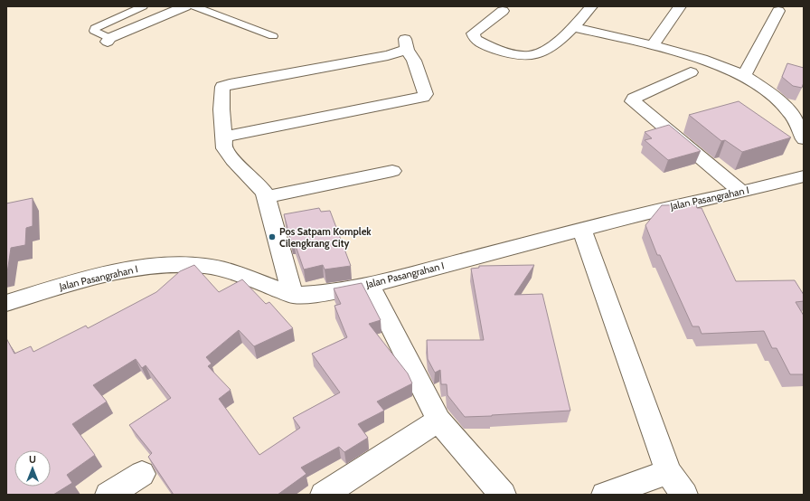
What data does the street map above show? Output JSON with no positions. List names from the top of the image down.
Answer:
{
  "streets": {
    "street": ["Jalan Pasangrahan I"]
  },
  "places": ["Pos Satpam Komplek Cilengkrang City"],
  "north": "top"
}
